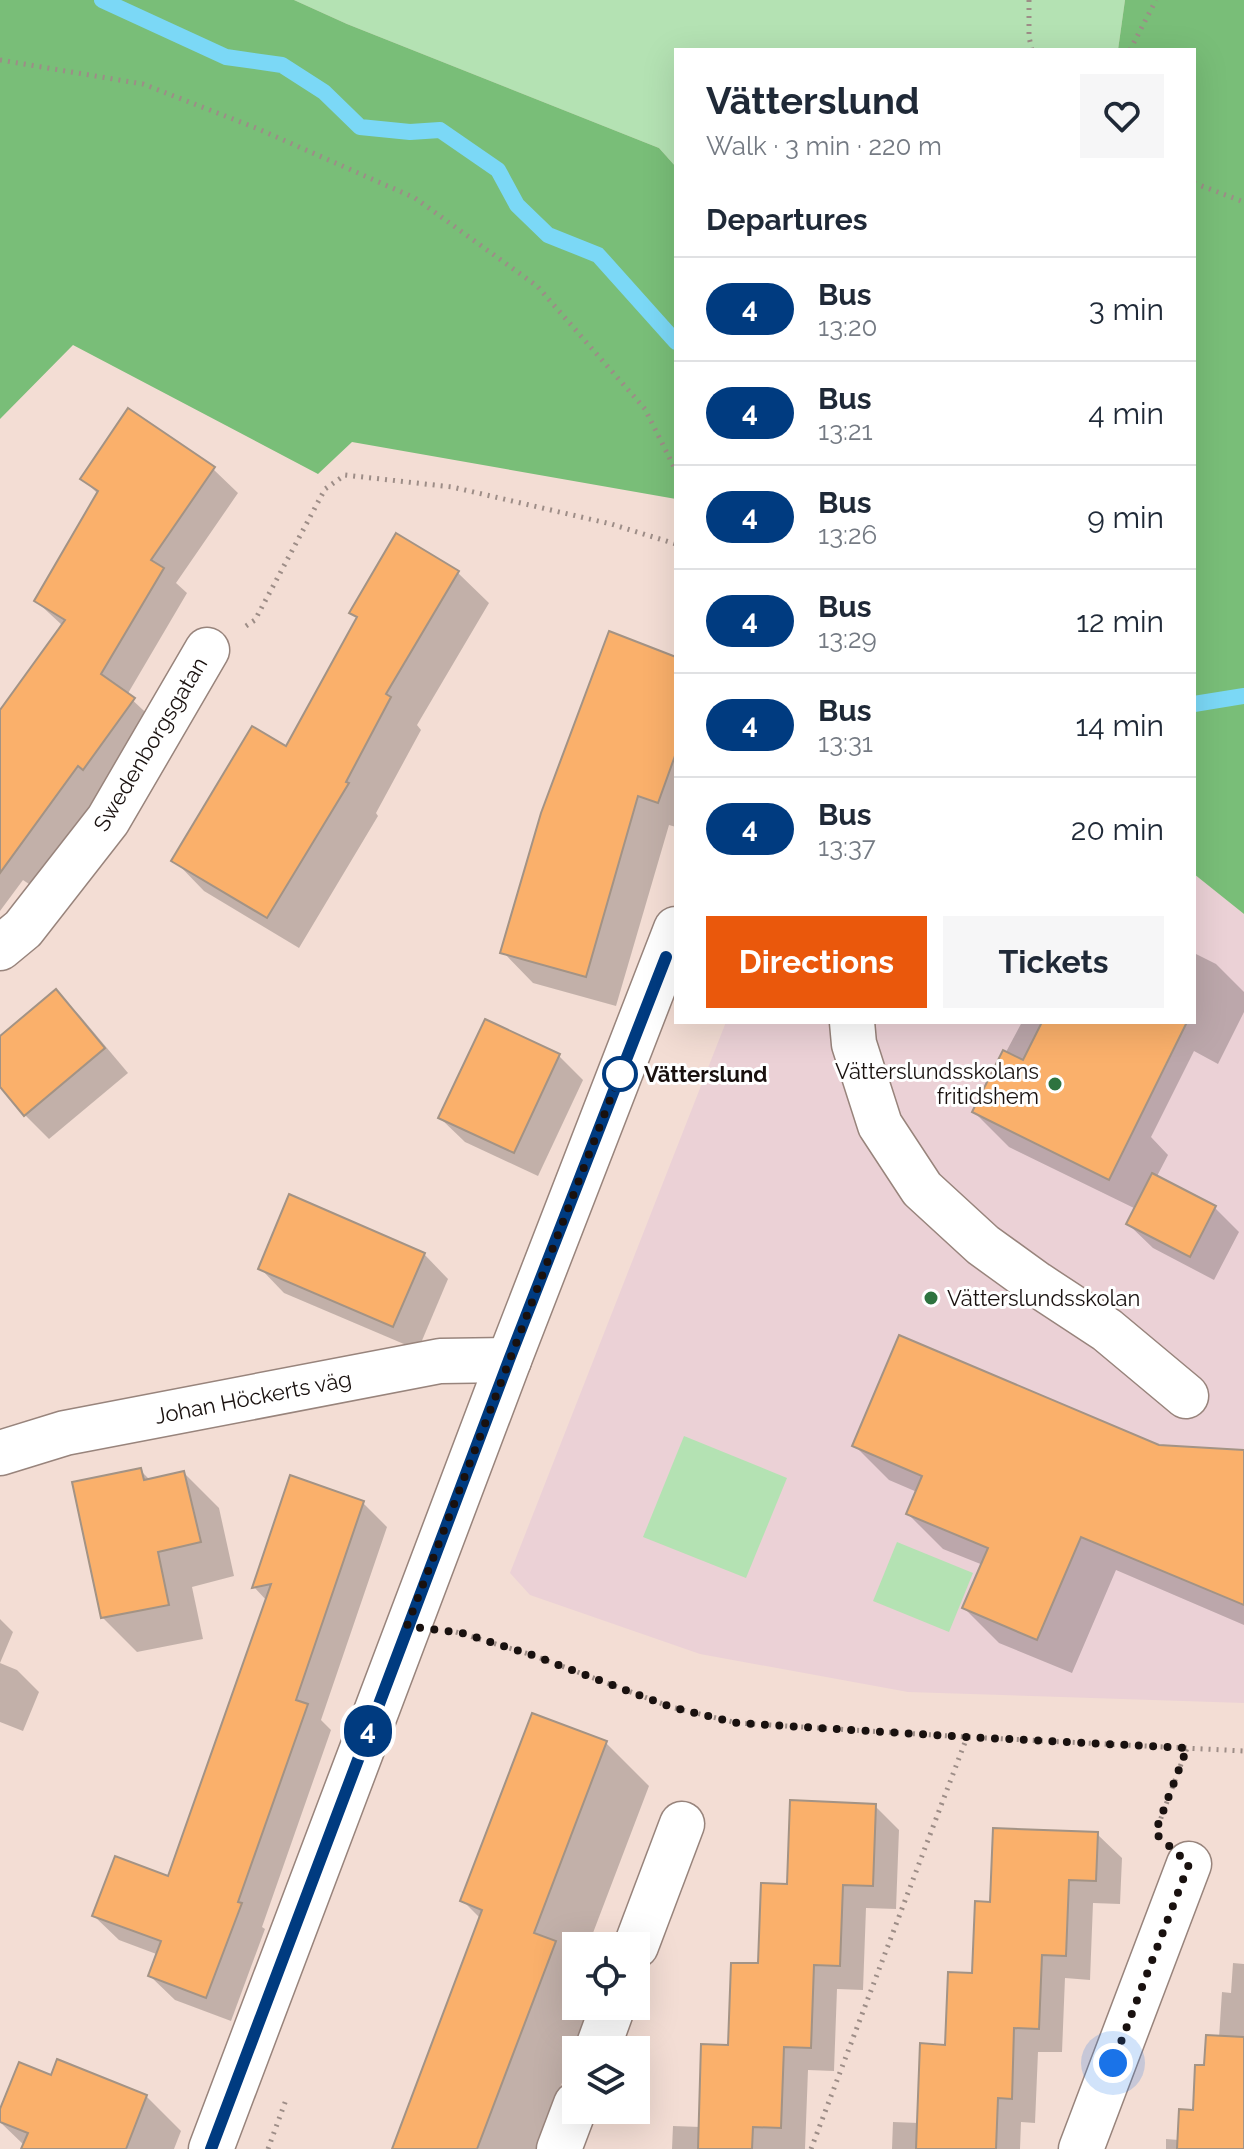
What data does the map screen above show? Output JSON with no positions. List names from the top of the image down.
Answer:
{
  "streets": {
    "street": ["Swedenborgsgatan", "Johan Höckerts väg"]
  },
  "places": ["Vätterslund", "Vätterslundsskolans fritidshem", "Vätterslundsskolan"],
  "lines": ["bus line 4"],
  "page": {
    "on_map": "4",
    "heading": [
      ["Vätterslund", "Walk · 3 min · 220 m"],
      "Departures"
    ],
    "list": [
      {
        "mark": "4",
        "name": "Bus",
        "note": "13:20",
        "value": "3 min"
      },
      {
        "mark": "4",
        "name": "Bus",
        "note": "13:21",
        "value": "4 min"
      },
      {
        "mark": "4",
        "name": "Bus",
        "note": "13:26",
        "value": "9 min"
      },
      {
        "mark": "4",
        "name": "Bus",
        "note": "13:29",
        "value": "12 min"
      },
      {
        "mark": "4",
        "name": "Bus",
        "note": "13:31",
        "value": "14 min"
      },
      {
        "mark": "4",
        "name": "Bus",
        "note": "13:37",
        "value": "20 min"
      }
    ],
    "buttons": ["Directions", "Tickets"]
  }
}
